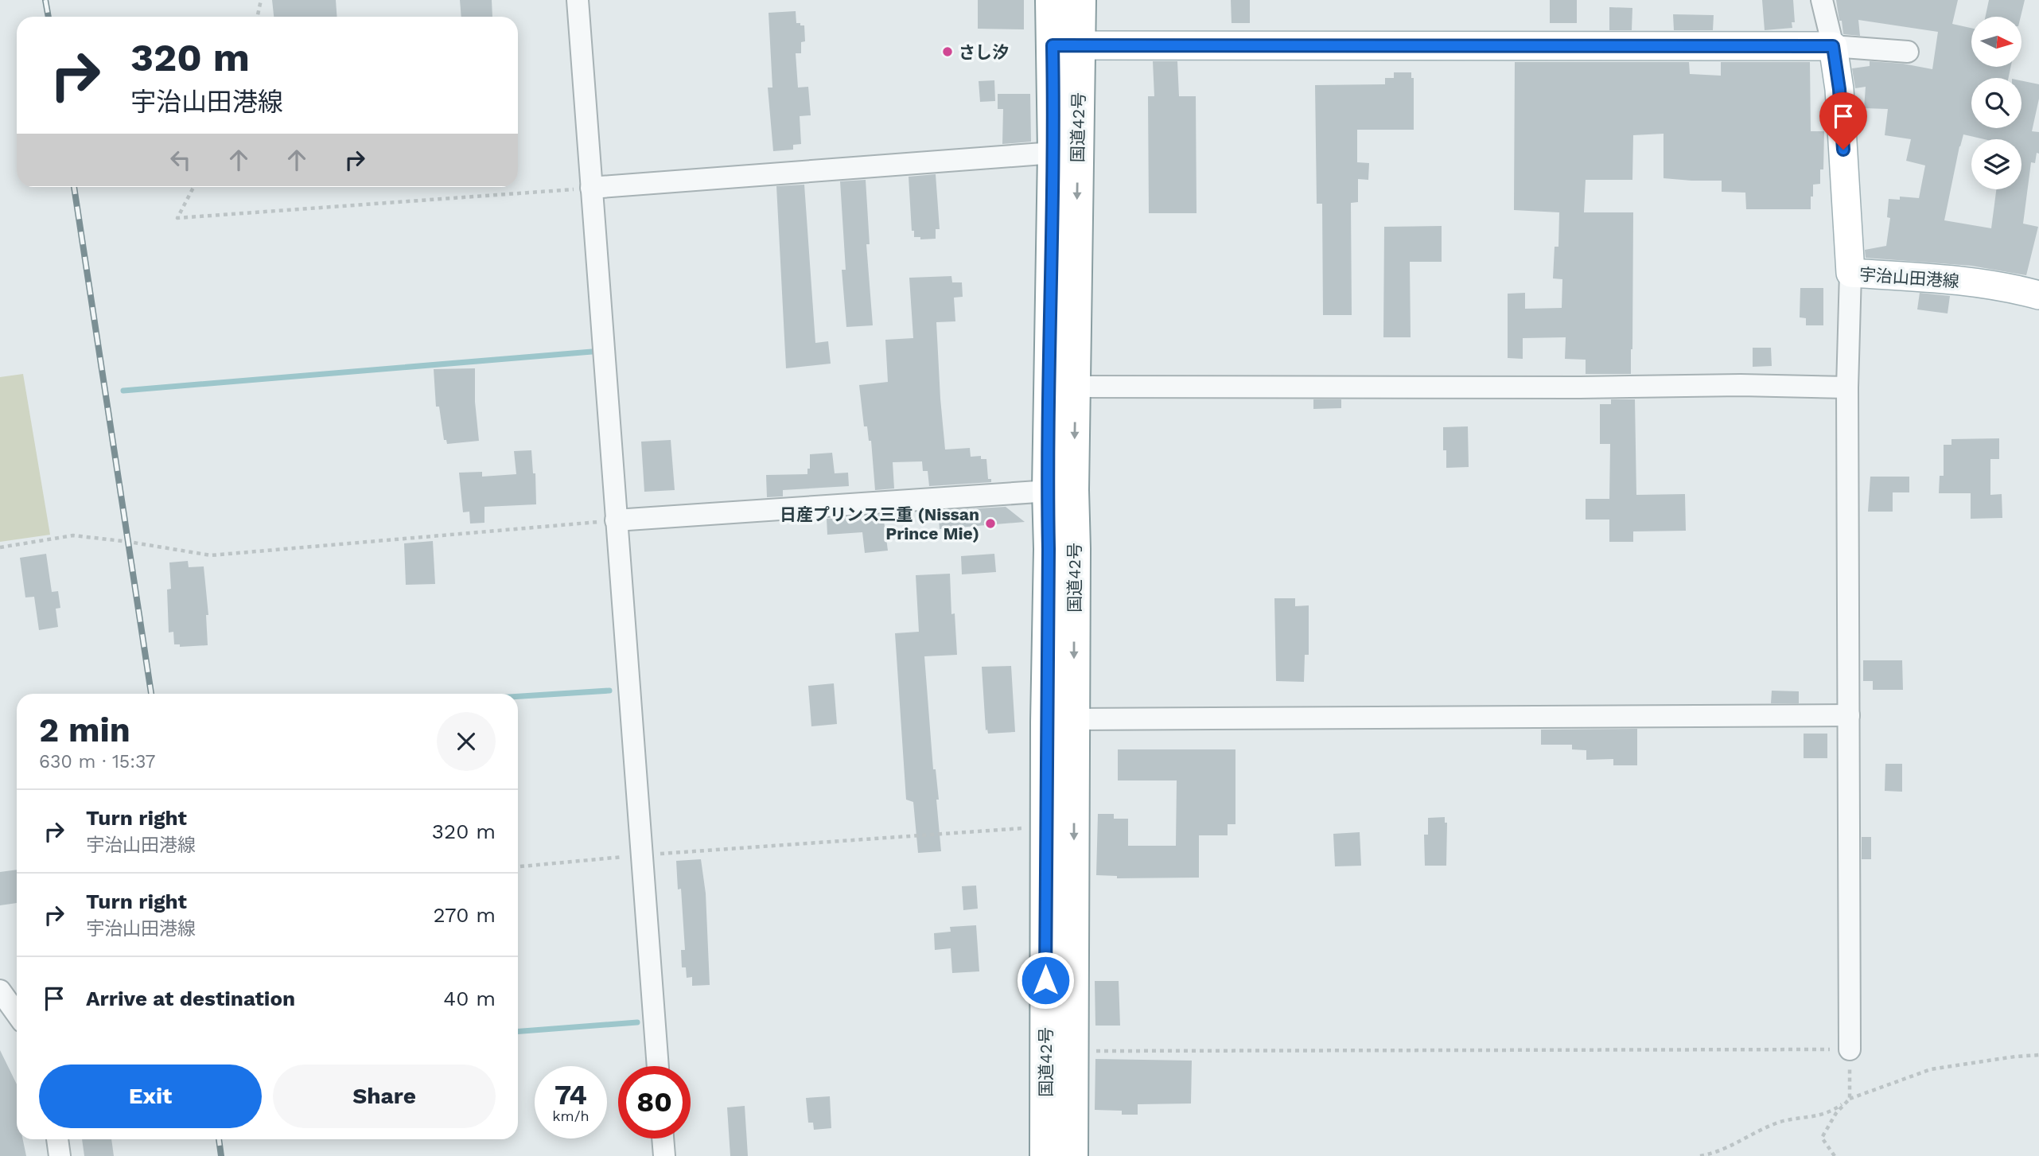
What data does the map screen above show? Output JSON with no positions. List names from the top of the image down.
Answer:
{
  "streets": {
    "highway": ["国道42号"],
    "main road": ["宇治山田港線"]
  },
  "places": ["さし汐", "日産プリンス三重 (Nissan Prince Mie)"],
  "north": "right",
  "page": {
    "turn": ["320 m", "宇治山田港線"],
    "heading": ["2 min", "630 m · 15:37"],
    "list": [
      {
        "name": "Turn right",
        "note": "宇治山田港線",
        "value": "320 m"
      },
      {
        "name": "Turn right",
        "note": "宇治山田港線",
        "value": "270 m"
      },
      {
        "name": "Arrive at destination",
        "value": "40 m"
      }
    ],
    "buttons": ["Exit", "Share"],
    "speed": "74 km/h",
    "limit": "80"
  }
}
